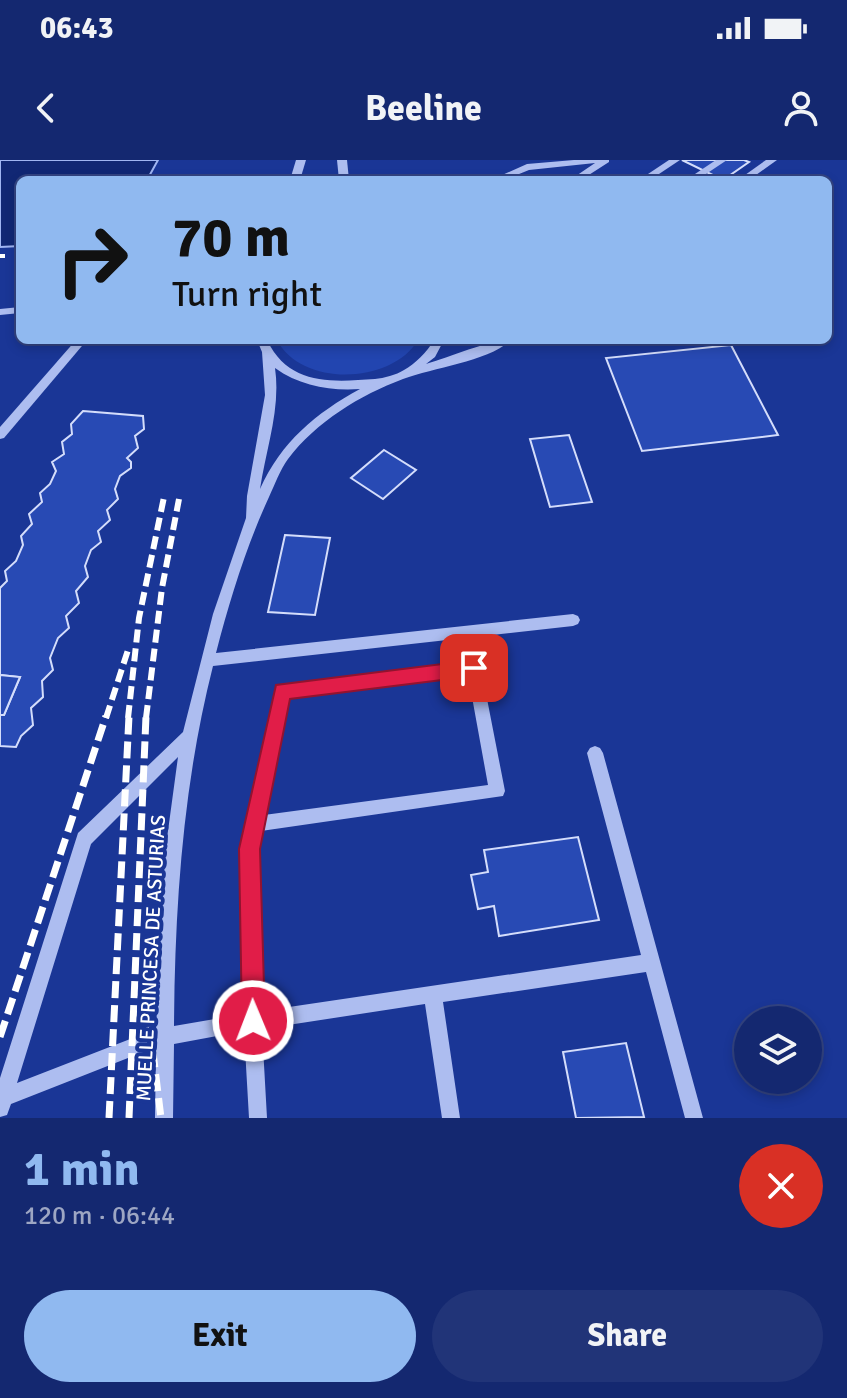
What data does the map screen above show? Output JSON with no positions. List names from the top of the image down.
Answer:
{
  "streets": {
    "street": ["MUELLE PRINCESA DE ASTURIAS"]
  },
  "page": {
    "status": "06:43",
    "header": "Beeline",
    "turn": ["70 m", "Turn right"],
    "heading": ["1 min", "120 m · 06:44"],
    "buttons": ["Exit", "Share"]
  }
}
